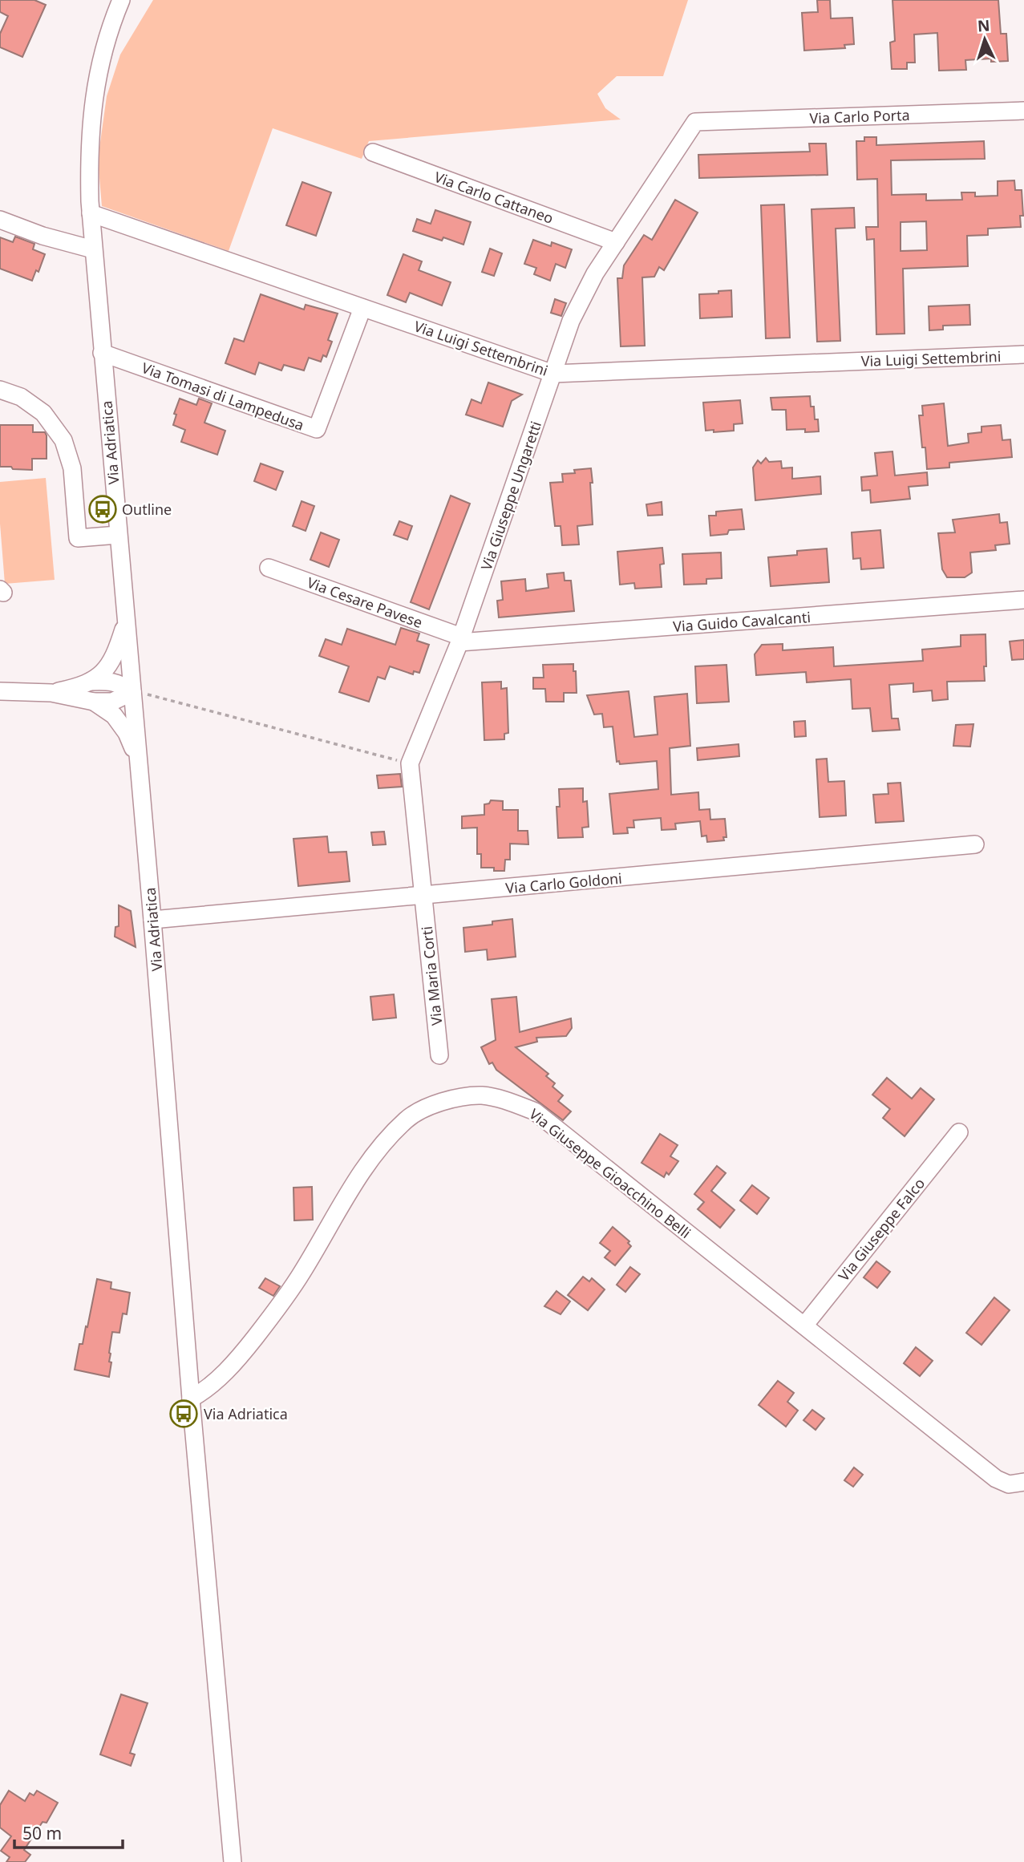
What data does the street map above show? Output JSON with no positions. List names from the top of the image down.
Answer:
{
  "streets": {
    "street": [
      "Via Carlo Porta",
      "Via Carlo Cattaneo",
      "Via Luigi Settembrini",
      "Via Tomasi di Lampedusa",
      "Via Adriatica",
      "Via Giuseppe Ungaretti",
      "Via Cesare Pavese",
      "Via Guido Cavalcanti",
      "Via Carlo Goldoni",
      "Via Maria Corti",
      "Via Giuseppe Gioacchino Belli",
      "Via Giuseppe Falco"
    ]
  },
  "crossings": [
    ["Via Carlo Porta", "Via Giuseppe Ungaretti"],
    ["Via Carlo Cattaneo", "Via Giuseppe Ungaretti"],
    ["Via Luigi Settembrini", "Via Tomasi di Lampedusa"],
    ["Via Luigi Settembrini", "Via Adriatica"],
    ["Via Luigi Settembrini", "Via Giuseppe Ungaretti"],
    ["Via Tomasi di Lampedusa", "Via Adriatica"],
    ["Via Adriatica", "Via Carlo Goldoni"],
    ["Via Adriatica", "Via Giuseppe Gioacchino Belli"],
    ["Via Giuseppe Ungaretti", "Via Cesare Pavese"],
    ["Via Giuseppe Ungaretti", "Via Guido Cavalcanti"],
    ["Via Giuseppe Ungaretti", "Via Carlo Goldoni"],
    ["Via Giuseppe Ungaretti", "Via Maria Corti"],
    ["Via Cesare Pavese", "Via Guido Cavalcanti"],
    ["Via Carlo Goldoni", "Via Maria Corti"],
    ["Via Giuseppe Gioacchino Belli", "Via Giuseppe Falco"]
  ],
  "places": {
    "bus stop": ["Outline", "Via Adriatica"]
  },
  "scale_bar": "50 m",
  "north": "top"
}
